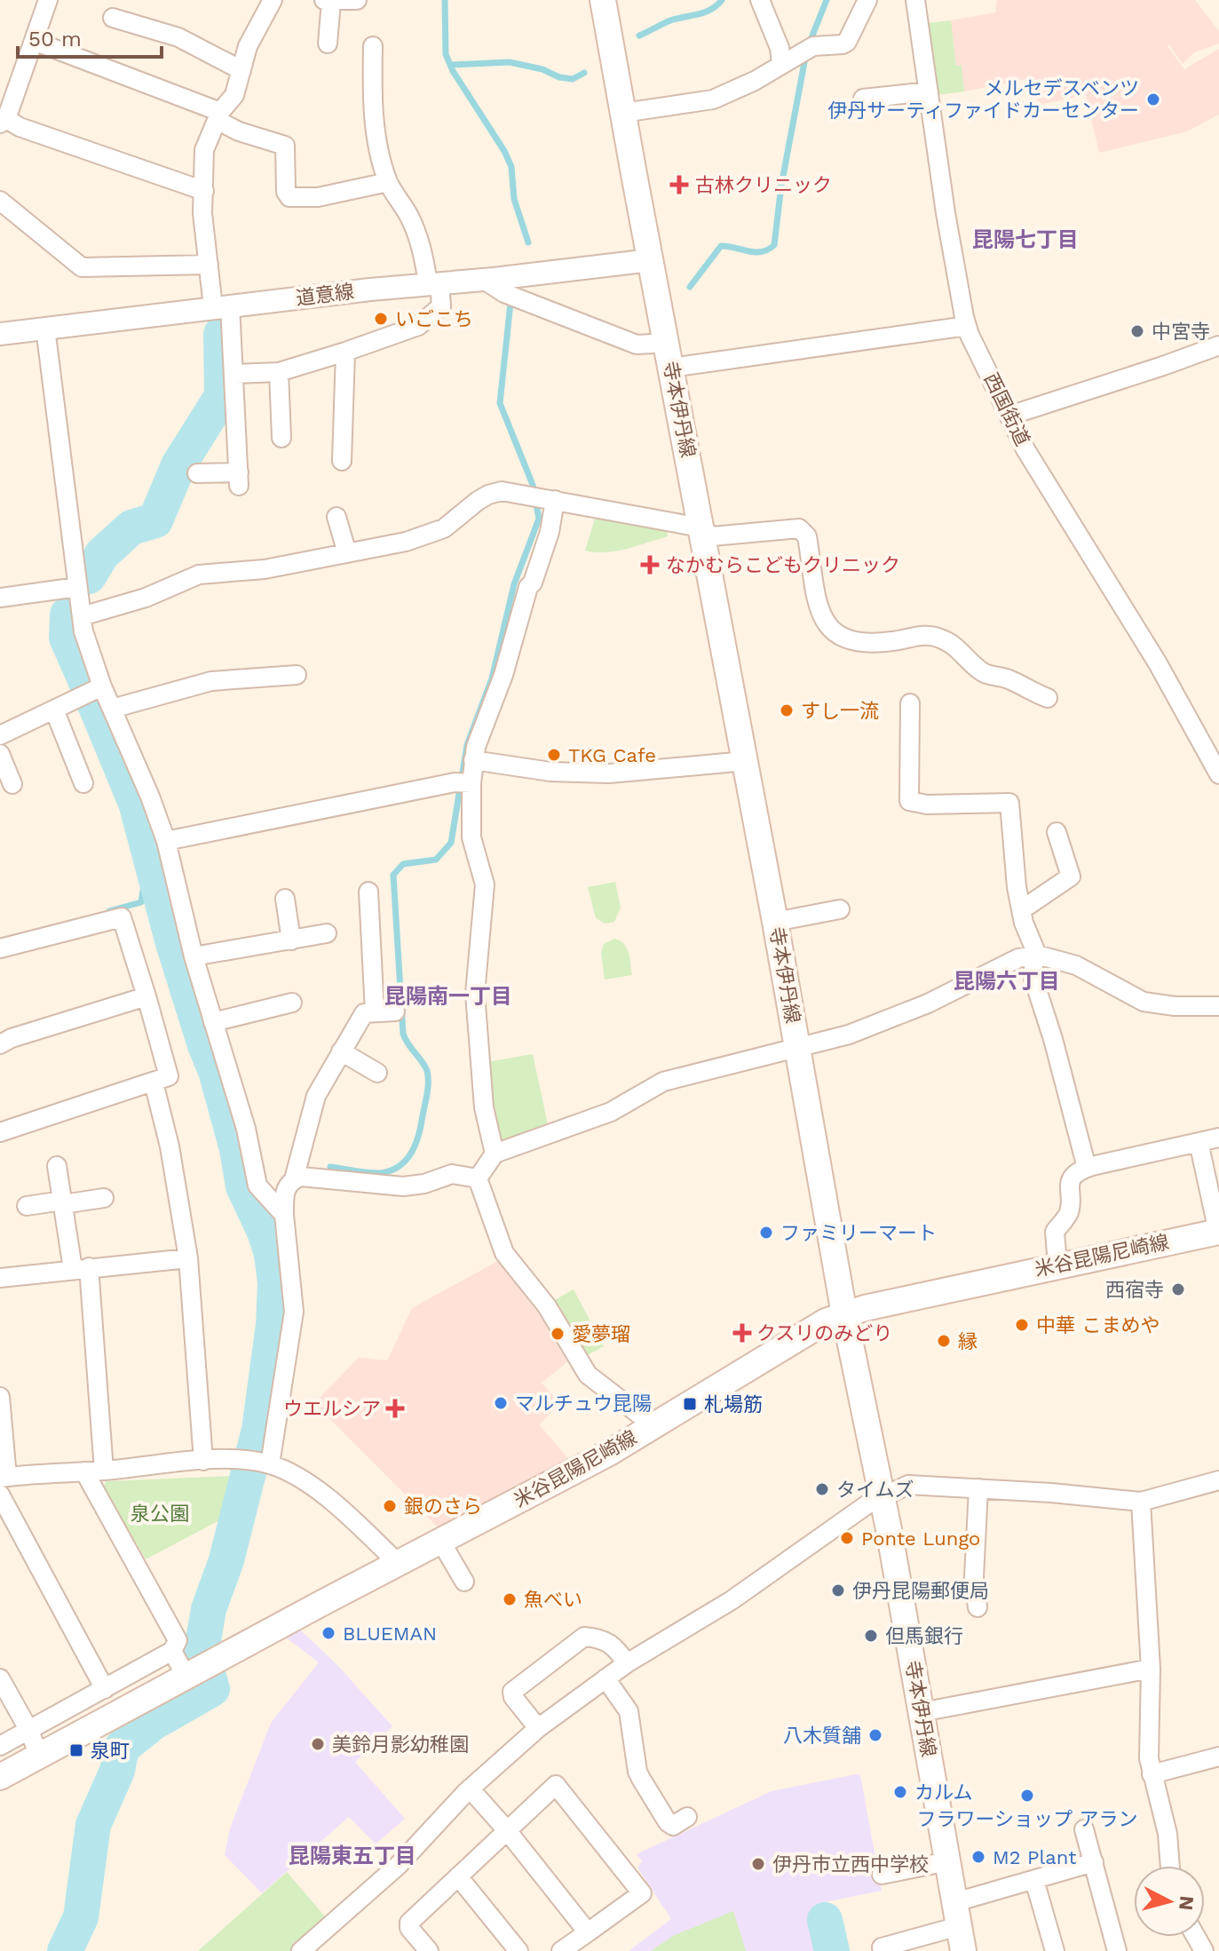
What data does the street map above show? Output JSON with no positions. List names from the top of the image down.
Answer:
{
  "streets": {
    "main road": ["寺本伊丹線", "米谷昆陽尼崎線"],
    "street": ["道意線", "西国街道"]
  },
  "crossings": [
    ["道意線", "寺本伊丹線"],
    ["寺本伊丹線", "米谷昆陽尼崎線"]
  ],
  "districts": [
    "昆陽七丁目",
    "昆陽六丁目",
    "昆陽南一丁目",
    "昆陽東五丁目"
  ],
  "parks": ["泉公園"],
  "places": {
    "other": [
      "メルセデスベンツ 伊丹サーティファイドカーセンター",
      "いごこち",
      "中宮寺",
      "すし一流",
      "TKG Cafe",
      "ファミリーマート",
      "西宿寺",
      "中華 こまめや",
      "愛夢瑠",
      "縁",
      "マルチュウ昆陽",
      "タイムズ",
      "銀のさら",
      "Ponte Lungo",
      "伊丹昆陽郵便局",
      "魚べい",
      "BLUEMAN",
      "但馬銀行",
      "八木質舗",
      "美鈴月影幼稚園",
      "カルム",
      "フラワーショップ アラン",
      "M2 Plant",
      "伊丹市立西中学校"
    ],
    "health": [
      "古林クリニック",
      "なかむらこどもクリニック",
      "クスリのみどり",
      "ウエルシア"
    ],
    "transit": ["札場筋", "泉町"]
  },
  "scale_bar": "50 m",
  "north": "right"
}
